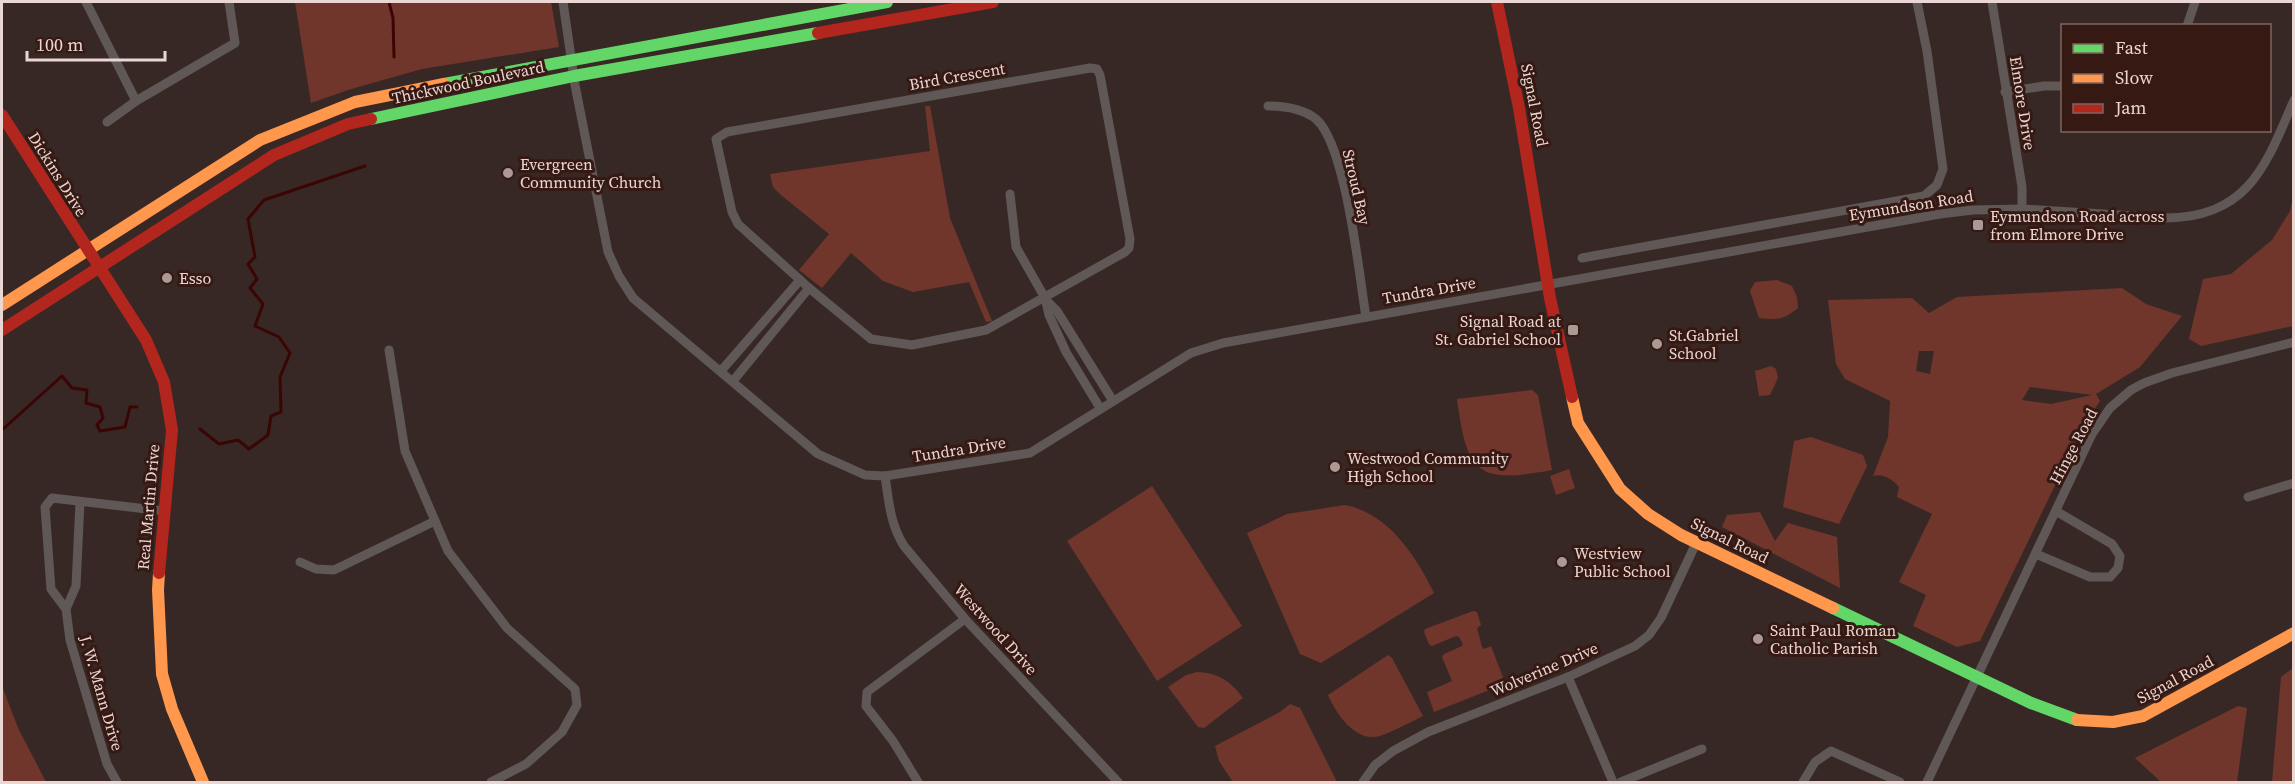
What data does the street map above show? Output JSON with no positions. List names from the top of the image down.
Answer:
{
  "streets": {
    "main road": [
      "Thickwood Boulevard",
      "Signal Road",
      "Dickins Drive",
      "Real Martin Drive"
    ],
    "street": [
      "Bird Crescent",
      "Elmore Drive",
      "Stroud Bay",
      "Eymundson Road",
      "Tundra Drive",
      "Hinge Road",
      "Westwood Drive",
      "Wolverine Drive",
      "J. W. Mann Drive"
    ]
  },
  "crossings": [
    ["Thickwood Boulevard", "Dickins Drive"],
    ["Thickwood Boulevard", "Tundra Drive"],
    ["Thickwood Boulevard", "Real Martin Drive"],
    ["Elmore Drive", "Eymundson Road"],
    ["Signal Road", "Eymundson Road"],
    ["Signal Road", "Tundra Drive"],
    ["Signal Road", "Hinge Road"],
    ["Signal Road", "Wolverine Drive"],
    ["Dickins Drive", "Real Martin Drive"],
    ["Stroud Bay", "Tundra Drive"],
    ["Eymundson Road", "Tundra Drive"],
    ["Tundra Drive", "Westwood Drive"],
    ["Real Martin Drive", "J. W. Mann Drive"]
  ],
  "places": {
    "other": [
      "Evergreen Community Church",
      "Esso",
      "St.Gabriel School",
      "Westwood Community High School",
      "Westview Public School",
      "Saint Paul Roman Catholic Parish"
    ],
    "transit": ["Eymundson Road across from Elmore Drive", "Signal Road at St. Gabriel School"]
  },
  "legend": ["Fast", "Slow", "Jam"],
  "scale_bar": "100 m"
}
